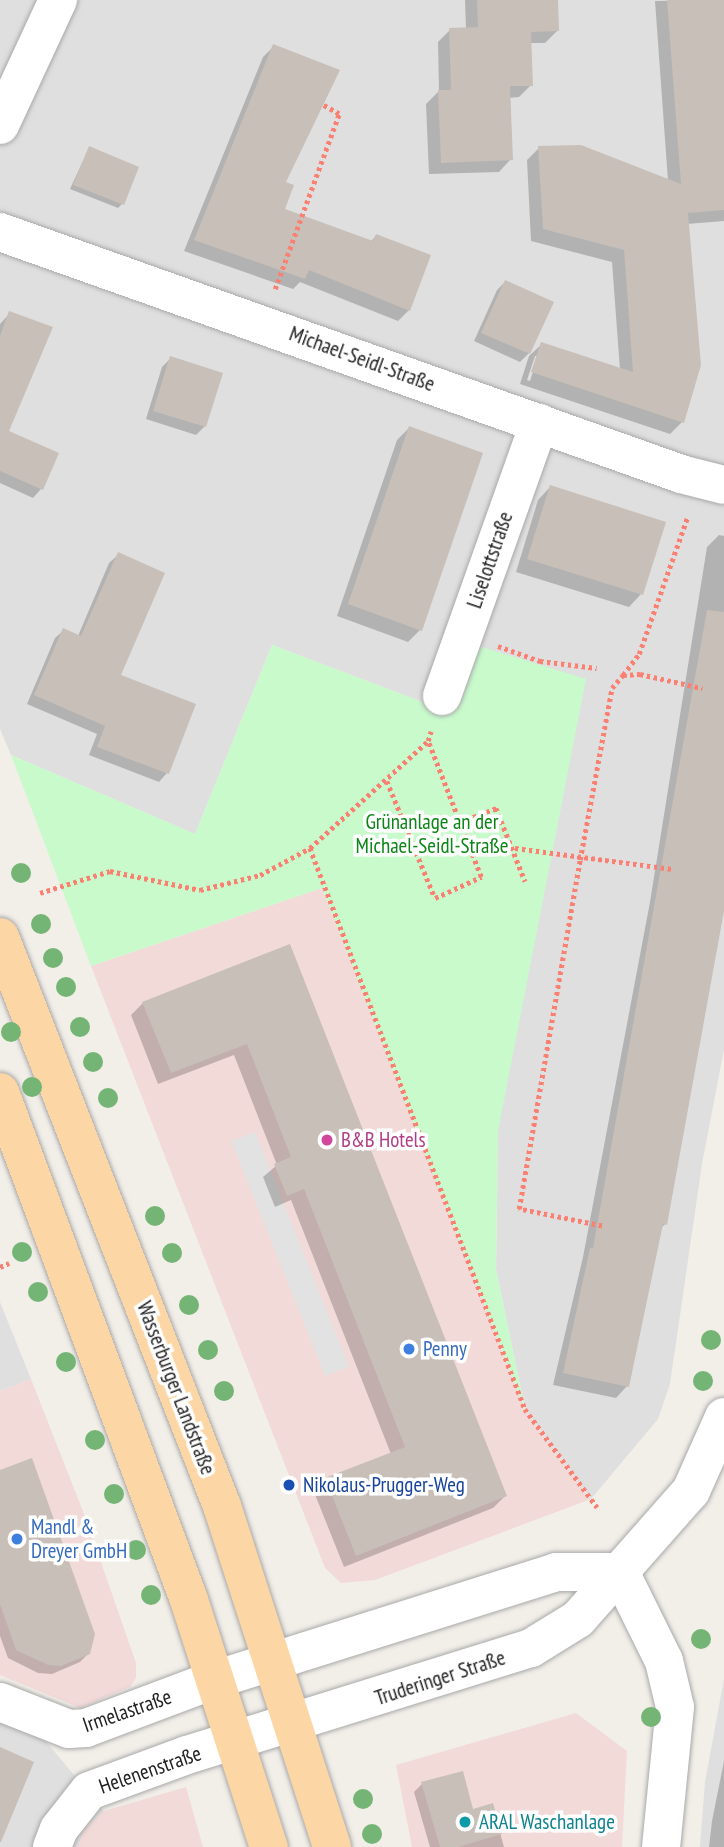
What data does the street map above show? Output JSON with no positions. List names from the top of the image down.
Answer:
{
  "streets": {
    "main road": ["Wasserburger Landstraße"],
    "street": [
      "Michael-Seidl-Straße",
      "Liselottstraße",
      "Truderinger Straße",
      "Irmelastraße",
      "Helenenstraße"
    ]
  },
  "crossings": [
    ["Michael-Seidl-Straße", "Liselottstraße"],
    ["Wasserburger Landstraße", "Truderinger Straße"],
    ["Truderinger Straße", "Helenenstraße"]
  ],
  "parks": ["Grünanlage an der Michael-Seidl-Straße"],
  "places": [
    "B&B Hotels",
    "Penny",
    "Nikolaus-Prugger-Weg",
    "Mandl & Dreyer GmbH",
    "ARAL Waschanlage"
  ]
}
